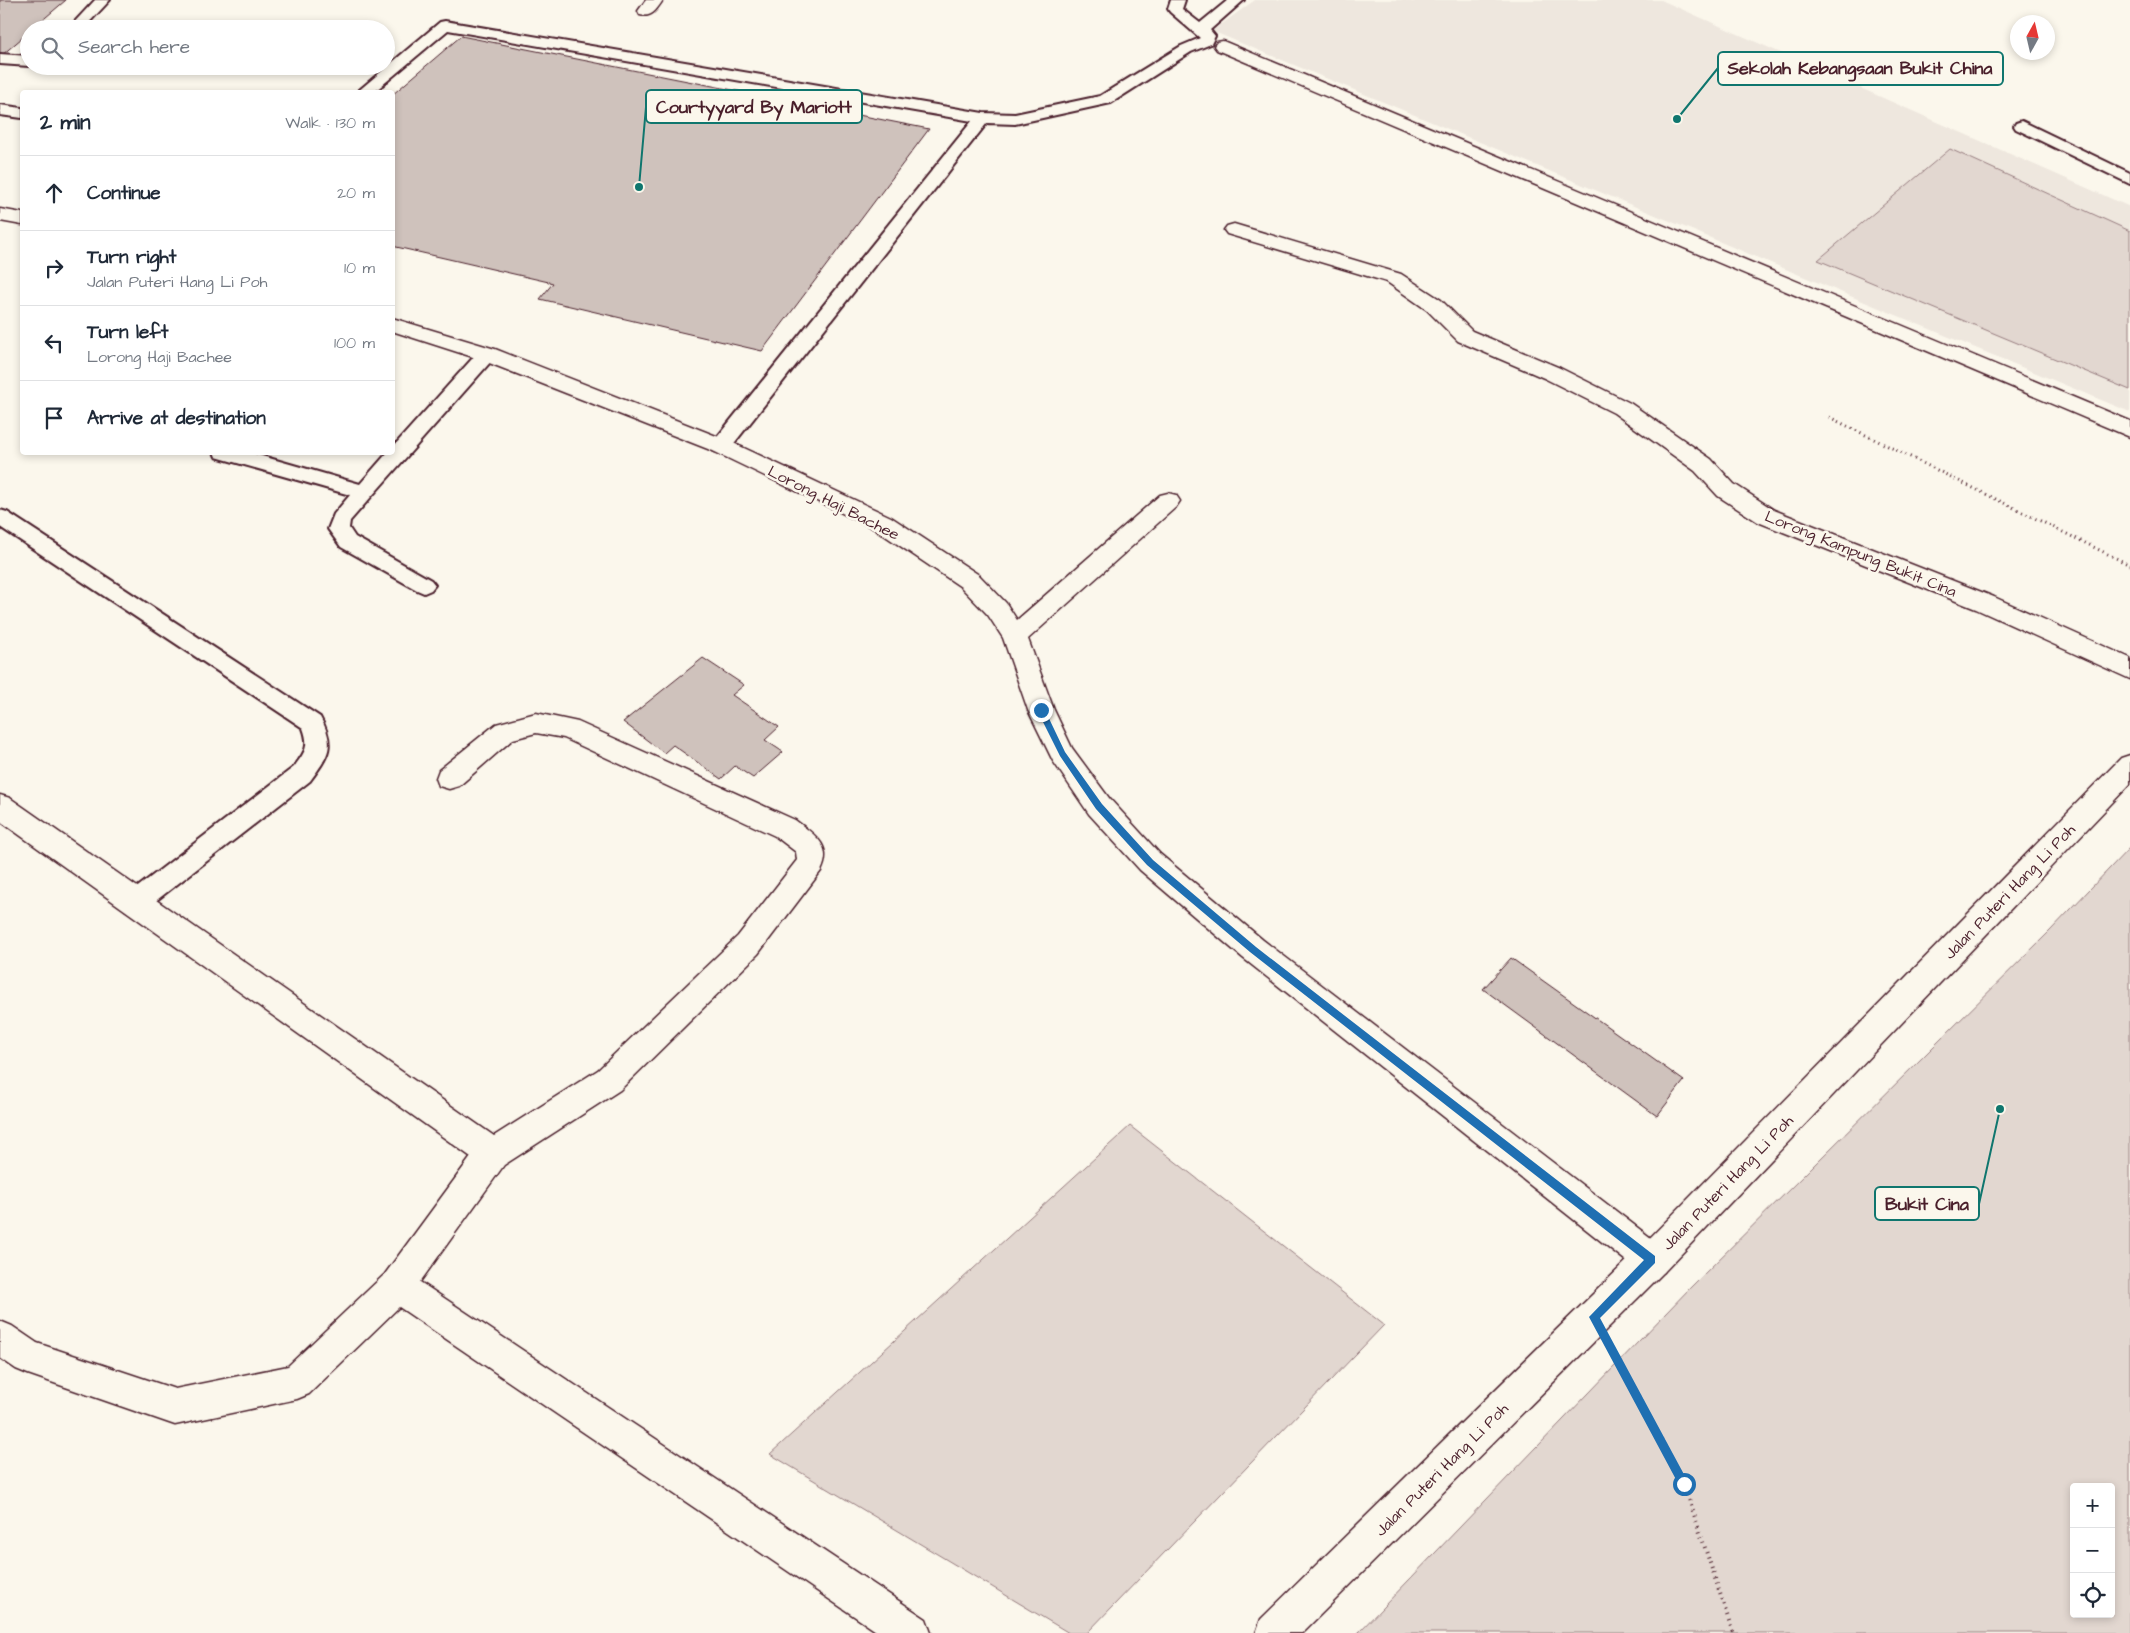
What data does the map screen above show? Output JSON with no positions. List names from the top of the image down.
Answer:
{
  "streets": {
    "street": ["Lorong Haji Bachee", "Lorong Kampung Bukit Cina", "Jalan Puteri Hang Li Poh"]
  },
  "crossings": [
    ["Lorong Haji Bachee", "Jalan Puteri Hang Li Poh"]
  ],
  "places": ["Sekolah Kebangsaan Bukit China", "Courtyyard By Mariott", "Bukit Cina"],
  "north": "top",
  "page": {
    "search": "Search here",
    "heading": ["2 min", "Walk · 130 m"],
    "list": [
      ["Continue", "20 m"],
      ["Turn right", "Jalan Puteri Hang Li Poh", "10 m"],
      ["Turn left", "Lorong Haji Bachee", "100 m"],
      "Arrive at destination"
    ],
    "map_buttons": ["+", "−"]
  }
}
